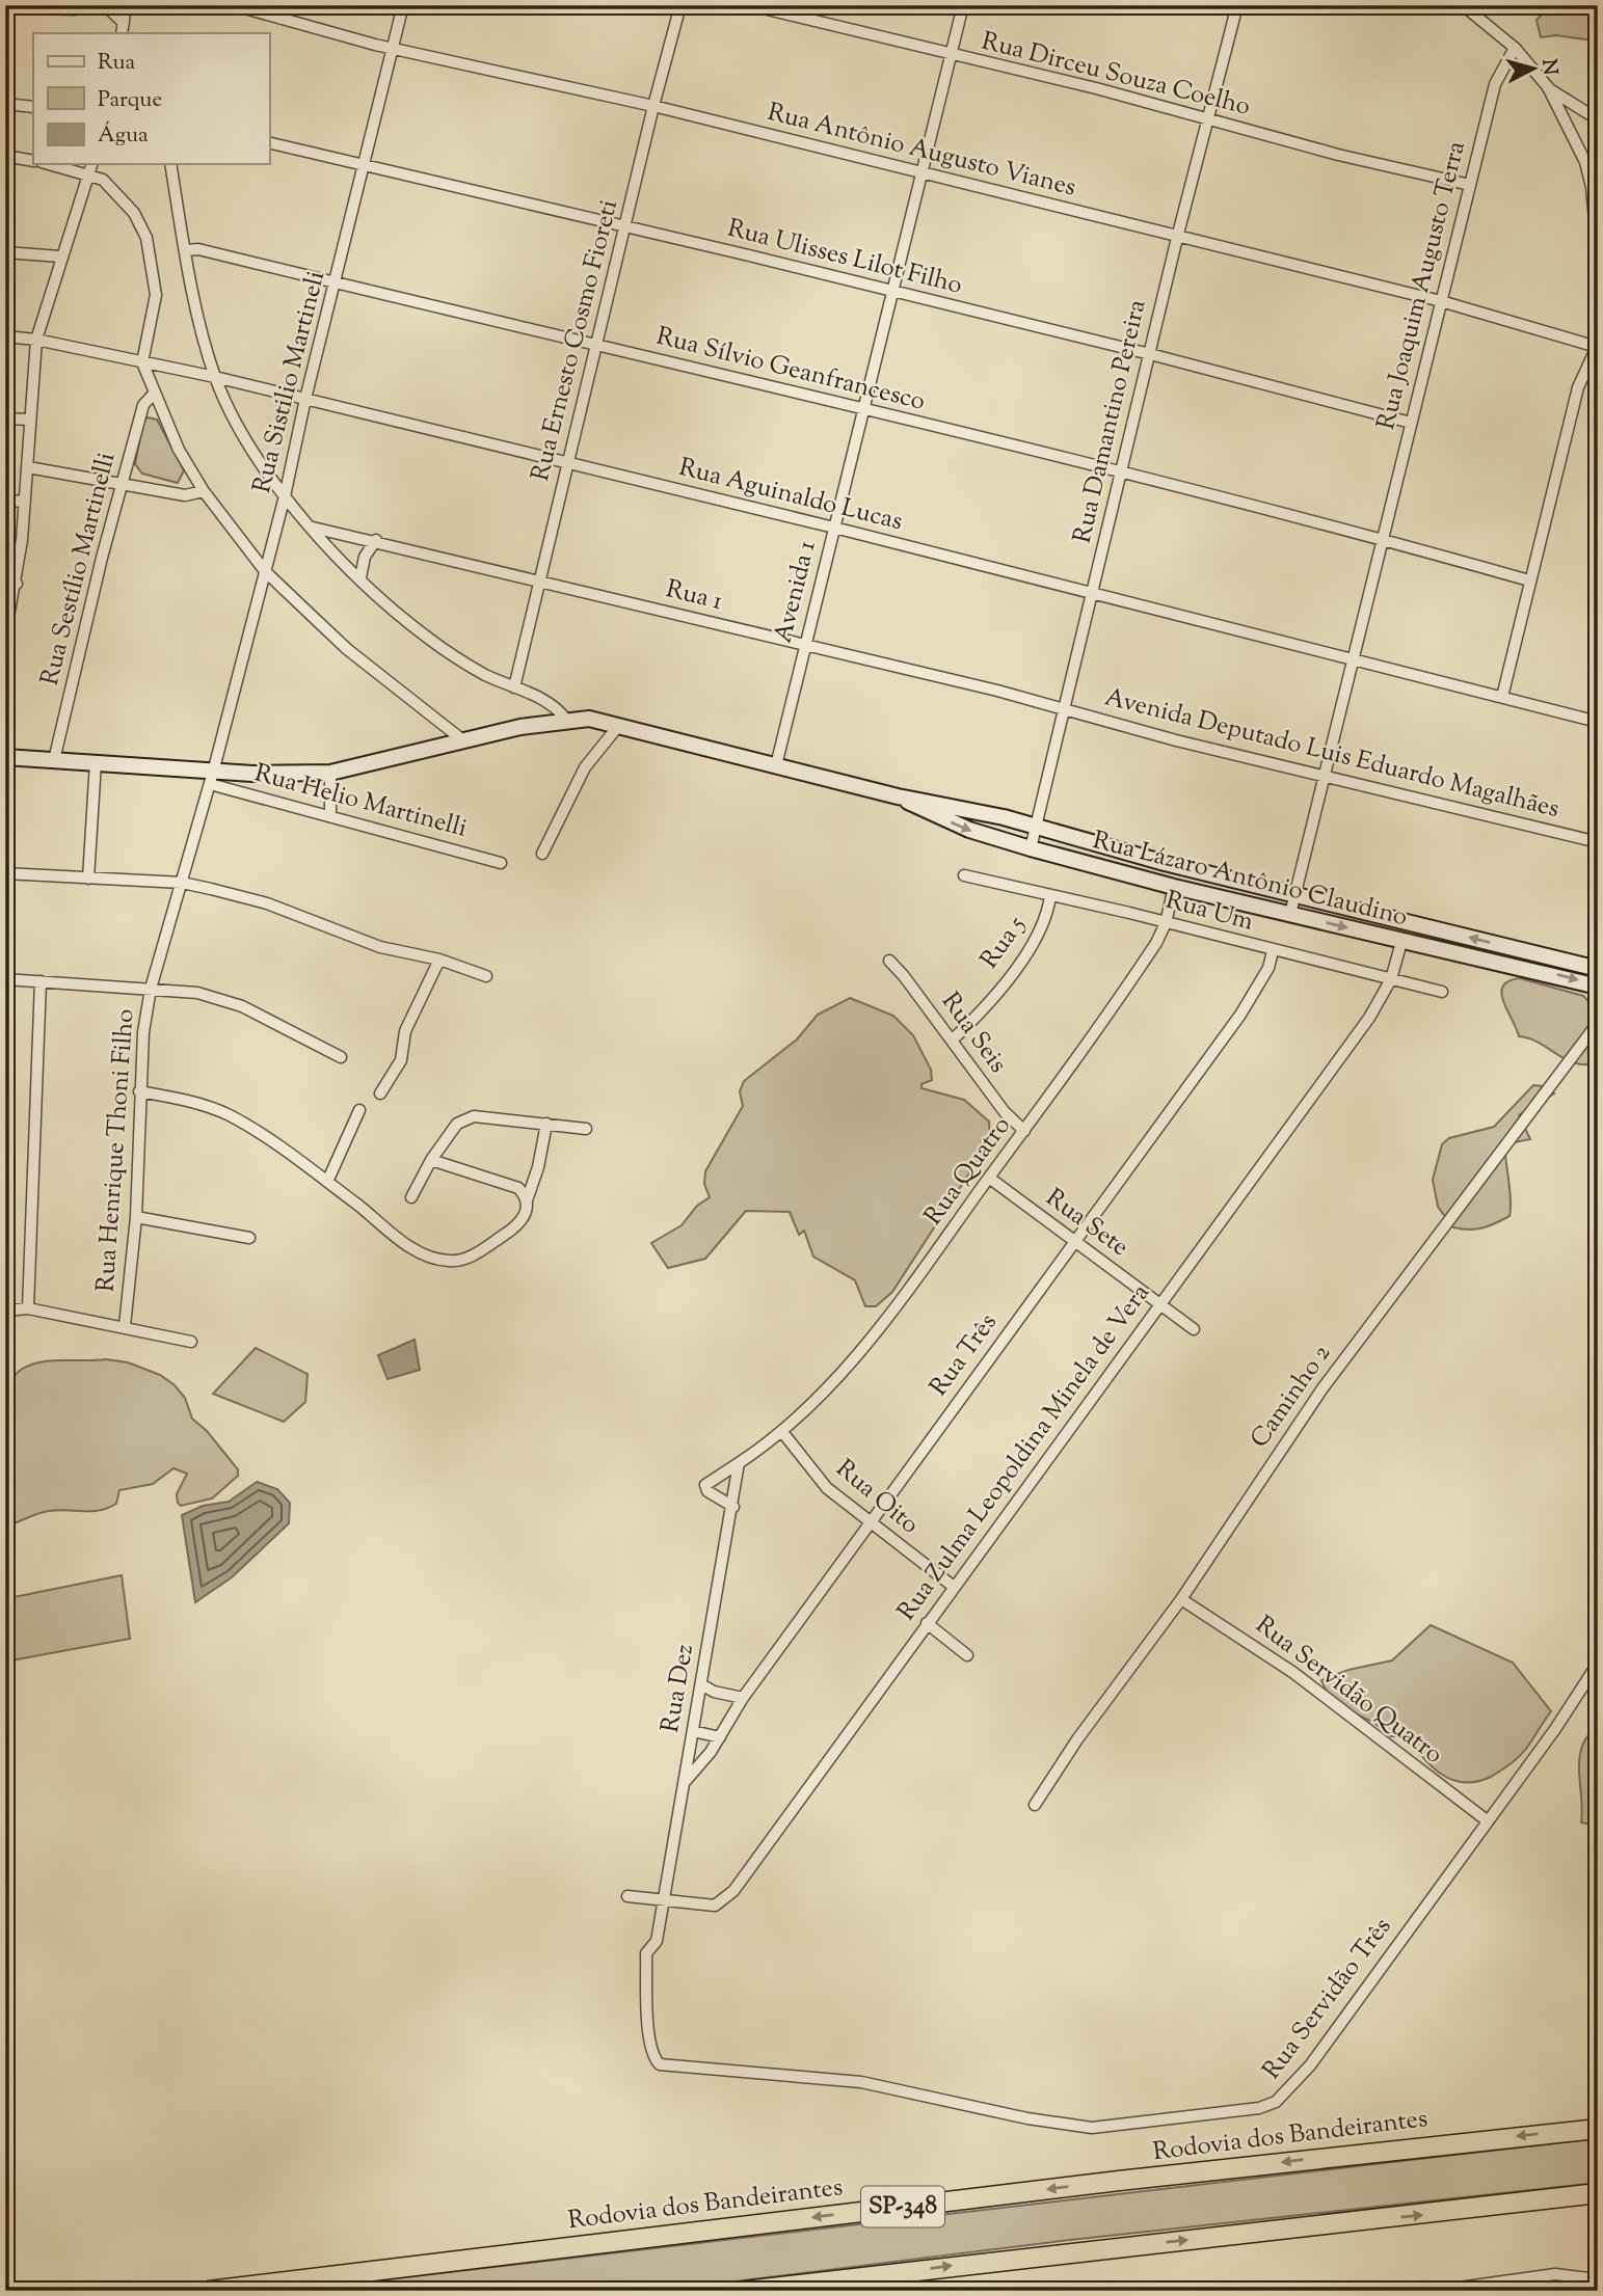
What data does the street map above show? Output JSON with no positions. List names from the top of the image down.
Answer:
{
  "streets": {
    "highway": ["Rodovia dos Bandeirantes", "SP-348"],
    "main road": ["Rua Lázaro Antônio Claudino"],
    "street": [
      "Rua Dirceu Souza Coelho",
      "Rua Antônio Augusto Vianes",
      "Rua Ulisses Lilot Filho",
      "Rua Joaquim Augusto Terra",
      "Rua Ernesto Cosmo Fioreti",
      "Rua Sílvio Geanfrancesco",
      "Rua Sistilio Martineli",
      "Rua Damantino Pereira",
      "Rua Aguinaldo Lucas",
      "Rua Sestílio Martinelli",
      "Avenida 1",
      "Rua 1",
      "Avenida Deputado Luis Eduardo Magalhães",
      "Rua Helio Martinelli",
      "Rua Um",
      "Rua 5",
      "Rua Seis",
      "Rua Henrique Thoni Filho",
      "Rua Quatro",
      "Rua Sete",
      "Rua Três",
      "Caminho 2",
      "Rua Zulma Leopoldina Minela de Vera",
      "Rua Oito",
      "Rua Dez",
      "Rua Servidão Quatro",
      "Rua Servidão Três"
    ]
  },
  "crossings": [
    ["Rua Dirceu Souza Coelho", "Rua Joaquim Augusto Terra"],
    ["Rua Dirceu Souza Coelho", "Rua Damantino Pereira"],
    ["Rua Dirceu Souza Coelho", "Avenida 1"],
    ["Rua Antônio Augusto Vianes", "Rua Joaquim Augusto Terra"],
    ["Rua Antônio Augusto Vianes", "Rua Ernesto Cosmo Fioreti"],
    ["Rua Antônio Augusto Vianes", "Rua Sistilio Martineli"],
    ["Rua Antônio Augusto Vianes", "Rua Damantino Pereira"],
    ["Rua Antônio Augusto Vianes", "Avenida 1"],
    ["Rua Ulisses Lilot Filho", "Rua Joaquim Augusto Terra"],
    ["Rua Ulisses Lilot Filho", "Rua Ernesto Cosmo Fioreti"],
    ["Rua Ulisses Lilot Filho", "Rua Sistilio Martineli"],
    ["Rua Ulisses Lilot Filho", "Rua Damantino Pereira"],
    ["Rua Ulisses Lilot Filho", "Avenida 1"],
    ["Rua Joaquim Augusto Terra", "Rua Sílvio Geanfrancesco"],
    ["Rua Joaquim Augusto Terra", "Rua Aguinaldo Lucas"],
    ["Rua Joaquim Augusto Terra", "Avenida Deputado Luis Eduardo Magalhães"],
    ["Rua Joaquim Augusto Terra", "Rua Lázaro Antônio Claudino"],
    ["Rua Ernesto Cosmo Fioreti", "Rua Sílvio Geanfrancesco"],
    ["Rua Ernesto Cosmo Fioreti", "Rua Aguinaldo Lucas"],
    ["Rua Ernesto Cosmo Fioreti", "Rua 1"],
    ["Rua Sílvio Geanfrancesco", "Rua Sistilio Martineli"],
    ["Rua Sílvio Geanfrancesco", "Rua Damantino Pereira"],
    ["Rua Sílvio Geanfrancesco", "Avenida 1"],
    ["Rua Sistilio Martineli", "Rua Aguinaldo Lucas"],
    ["Rua Sistilio Martineli", "Rua Helio Martinelli"],
    ["Rua Sistilio Martineli", "Rua Lázaro Antônio Claudino"],
    ["Rua Sistilio Martineli", "Rua Henrique Thoni Filho"],
    ["Rua Damantino Pereira", "Rua Aguinaldo Lucas"],
    ["Rua Damantino Pereira", "Rua 1"],
    ["Rua Damantino Pereira", "Avenida Deputado Luis Eduardo Magalhães"],
    ["Rua Damantino Pereira", "Rua Lázaro Antônio Claudino"],
    ["Rua Aguinaldo Lucas", "Avenida 1"],
    ["Rua Sestílio Martinelli", "Rua Lázaro Antônio Claudino"],
    ["Avenida 1", "Rua 1"],
    ["Avenida 1", "Rua Lázaro Antônio Claudino"],
    ["Rua 1", "Avenida Deputado Luis Eduardo Magalhães"],
    ["Rua Helio Martinelli", "Rua Lázaro Antônio Claudino"],
    ["Rua Helio Martinelli", "Rua Henrique Thoni Filho"],
    ["Rua Lázaro Antônio Claudino", "Rua Henrique Thoni Filho"],
    ["Rua Lázaro Antônio Claudino", "Rua Quatro"],
    ["Rua Lázaro Antônio Claudino", "Rua Zulma Leopoldina Minela de Vera"],
    ["Rua Um", "Rua 5"],
    ["Rua Um", "Rua Quatro"],
    ["Rua Um", "Rua Três"],
    ["Rua Um", "Rua Zulma Leopoldina Minela de Vera"],
    ["Rua 5", "Rua Seis"],
    ["Rua Seis", "Rua Quatro"],
    ["Rua Quatro", "Rua Sete"],
    ["Rua Quatro", "Rua Oito"],
    ["Rua Quatro", "Rua Dez"],
    ["Rua Sete", "Rua Três"],
    ["Rua Sete", "Rua Zulma Leopoldina Minela de Vera"],
    ["Rua Três", "Rua Oito"],
    ["Rua Três", "Rua Dez"],
    ["Caminho 2", "Rua Servidão Quatro"],
    ["Rua Zulma Leopoldina Minela de Vera", "Rua Oito"],
    ["Rua Zulma Leopoldina Minela de Vera", "Rua Dez"],
    ["Rua Dez", "Rua Servidão Três"],
    ["Rua Servidão Quatro", "Rua Servidão Três"]
  ],
  "legend": ["Rua", "Parque", "Água"],
  "north": "right"
}
